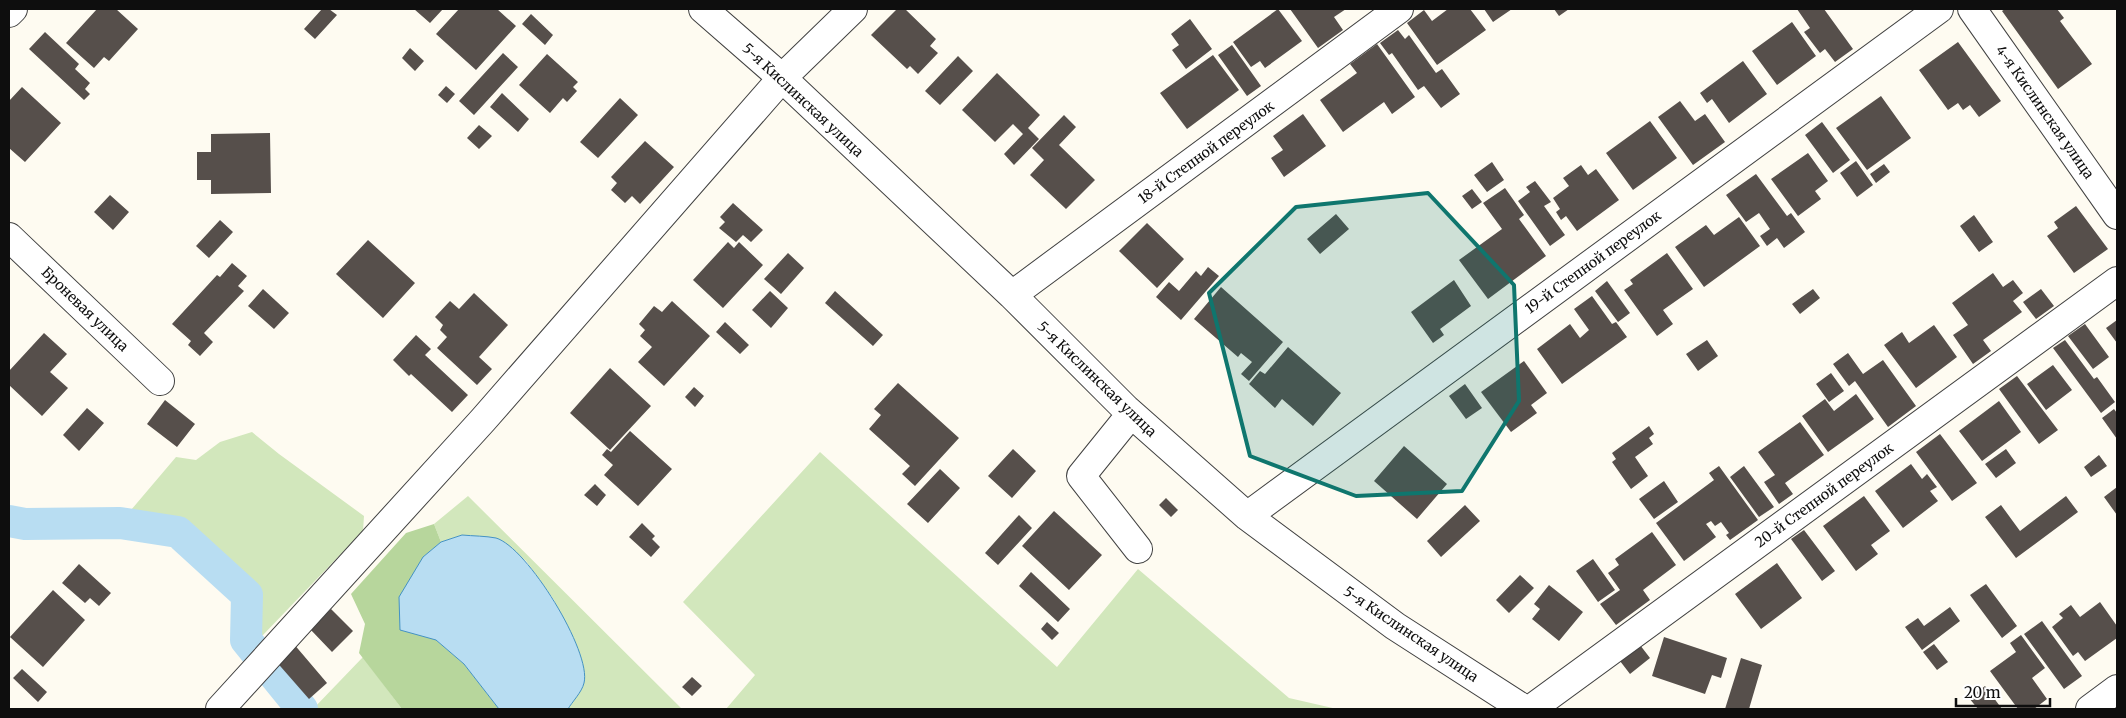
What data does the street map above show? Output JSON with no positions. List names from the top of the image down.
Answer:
{
  "streets": {
    "street": [
      "5-я Кислинская улица",
      "4-я Кислинская улица",
      "18-й Степной переулок",
      "19-й Степной переулок",
      "Броневая улица",
      "20-й Степной переулок"
    ]
  },
  "crossings": [
    ["5-я Кислинская улица", "18-й Степной переулок"],
    ["5-я Кислинская улица", "19-й Степной переулок"]
  ],
  "scale_bar": "20 m"
}
